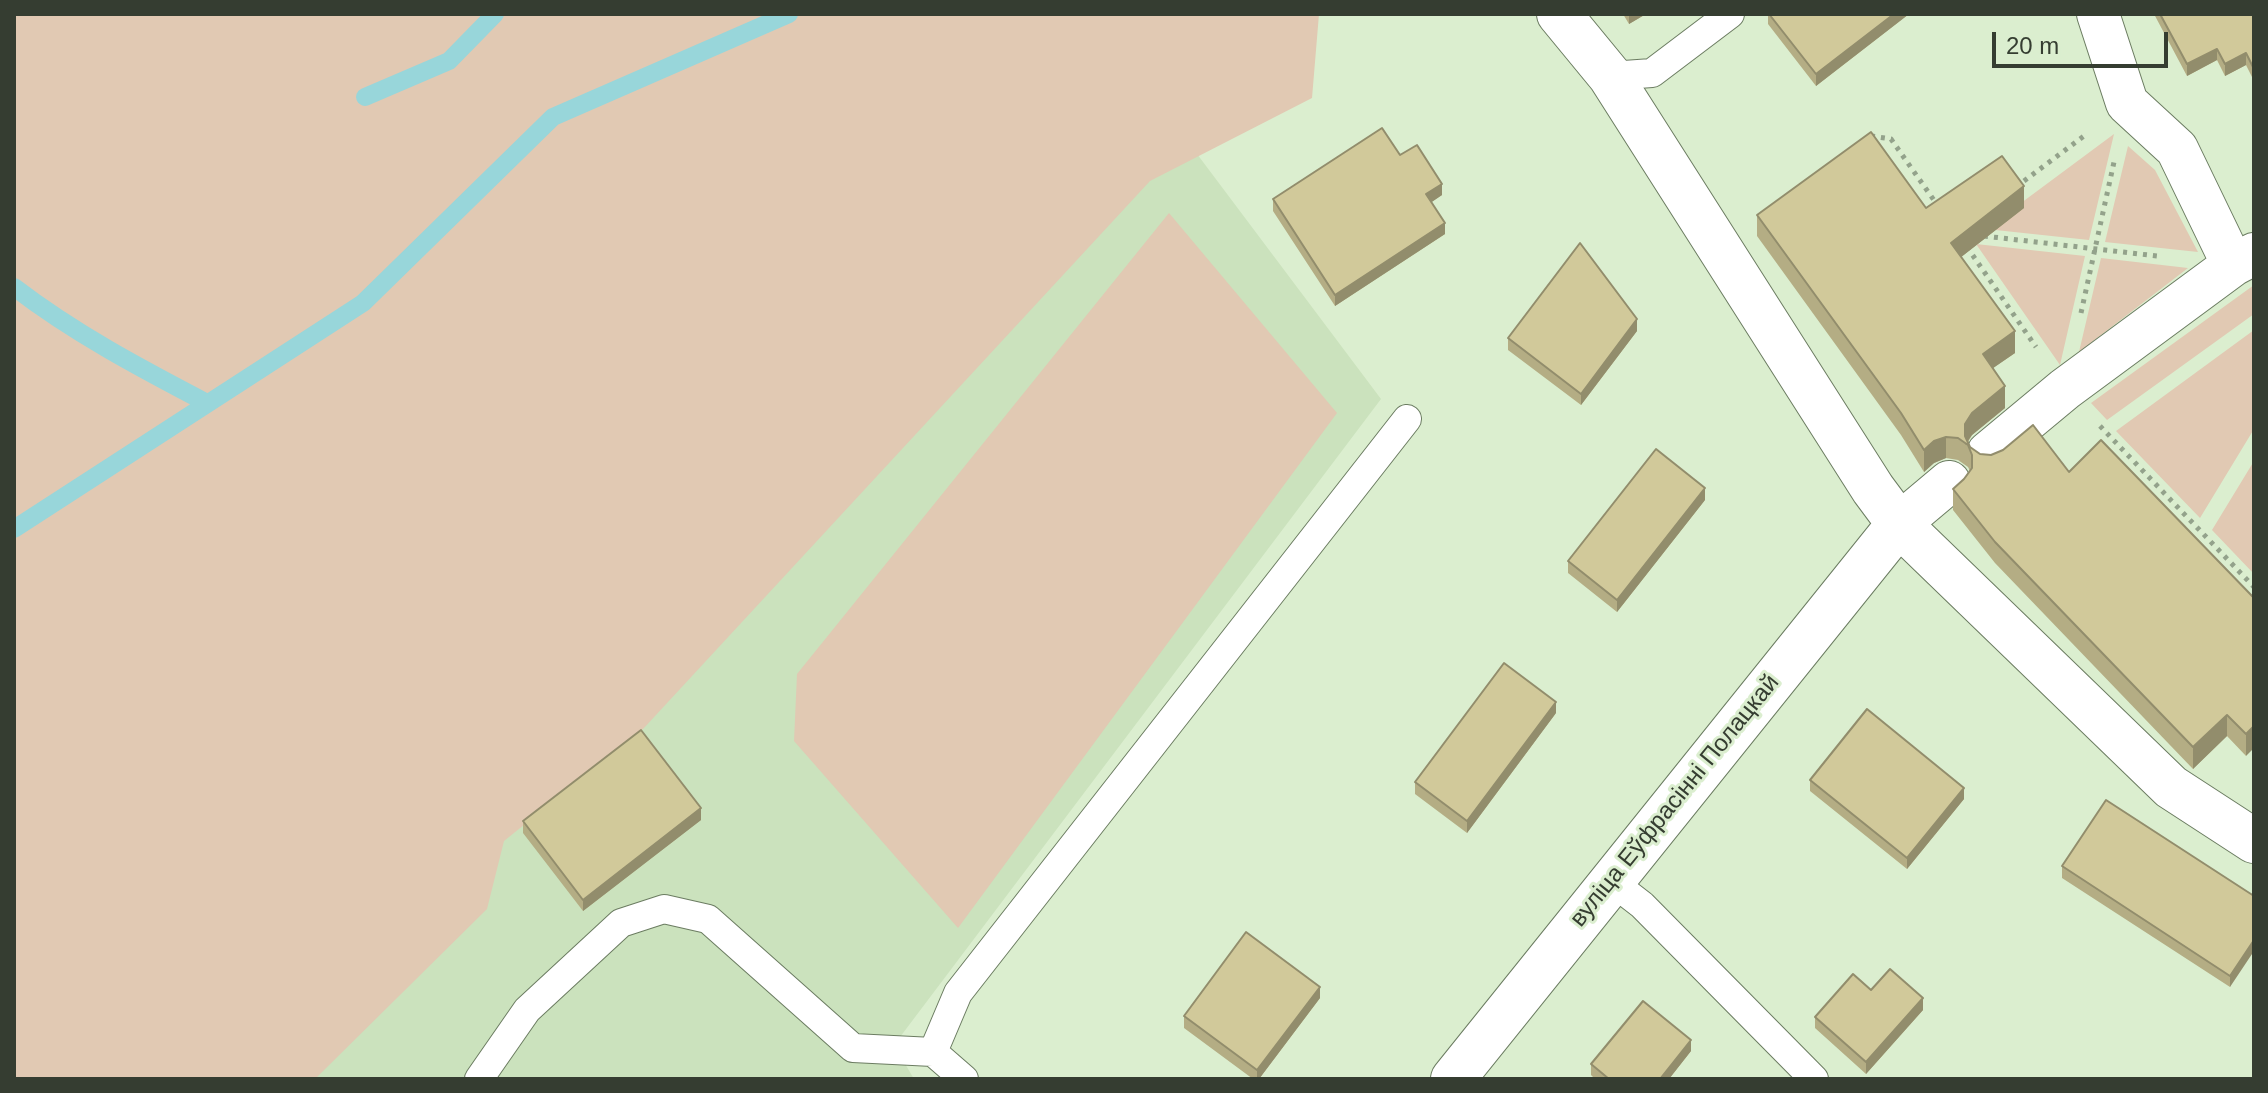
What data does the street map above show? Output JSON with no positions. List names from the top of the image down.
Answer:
{
  "streets": {
    "street": ["вуліца Еўфрасінні Полацкай"]
  },
  "scale_bar": "20 m"
}
